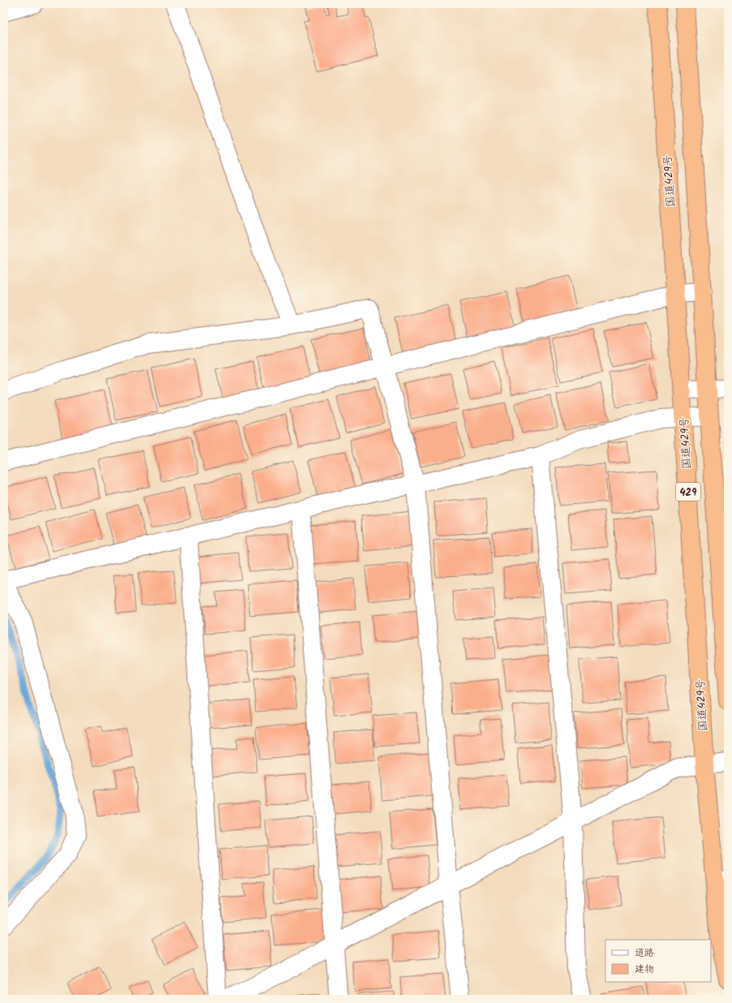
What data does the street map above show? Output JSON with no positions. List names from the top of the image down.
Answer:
{
  "streets": {
    "highway": ["国道429号", "429"]
  },
  "legend": ["道路", "建物"]
}
